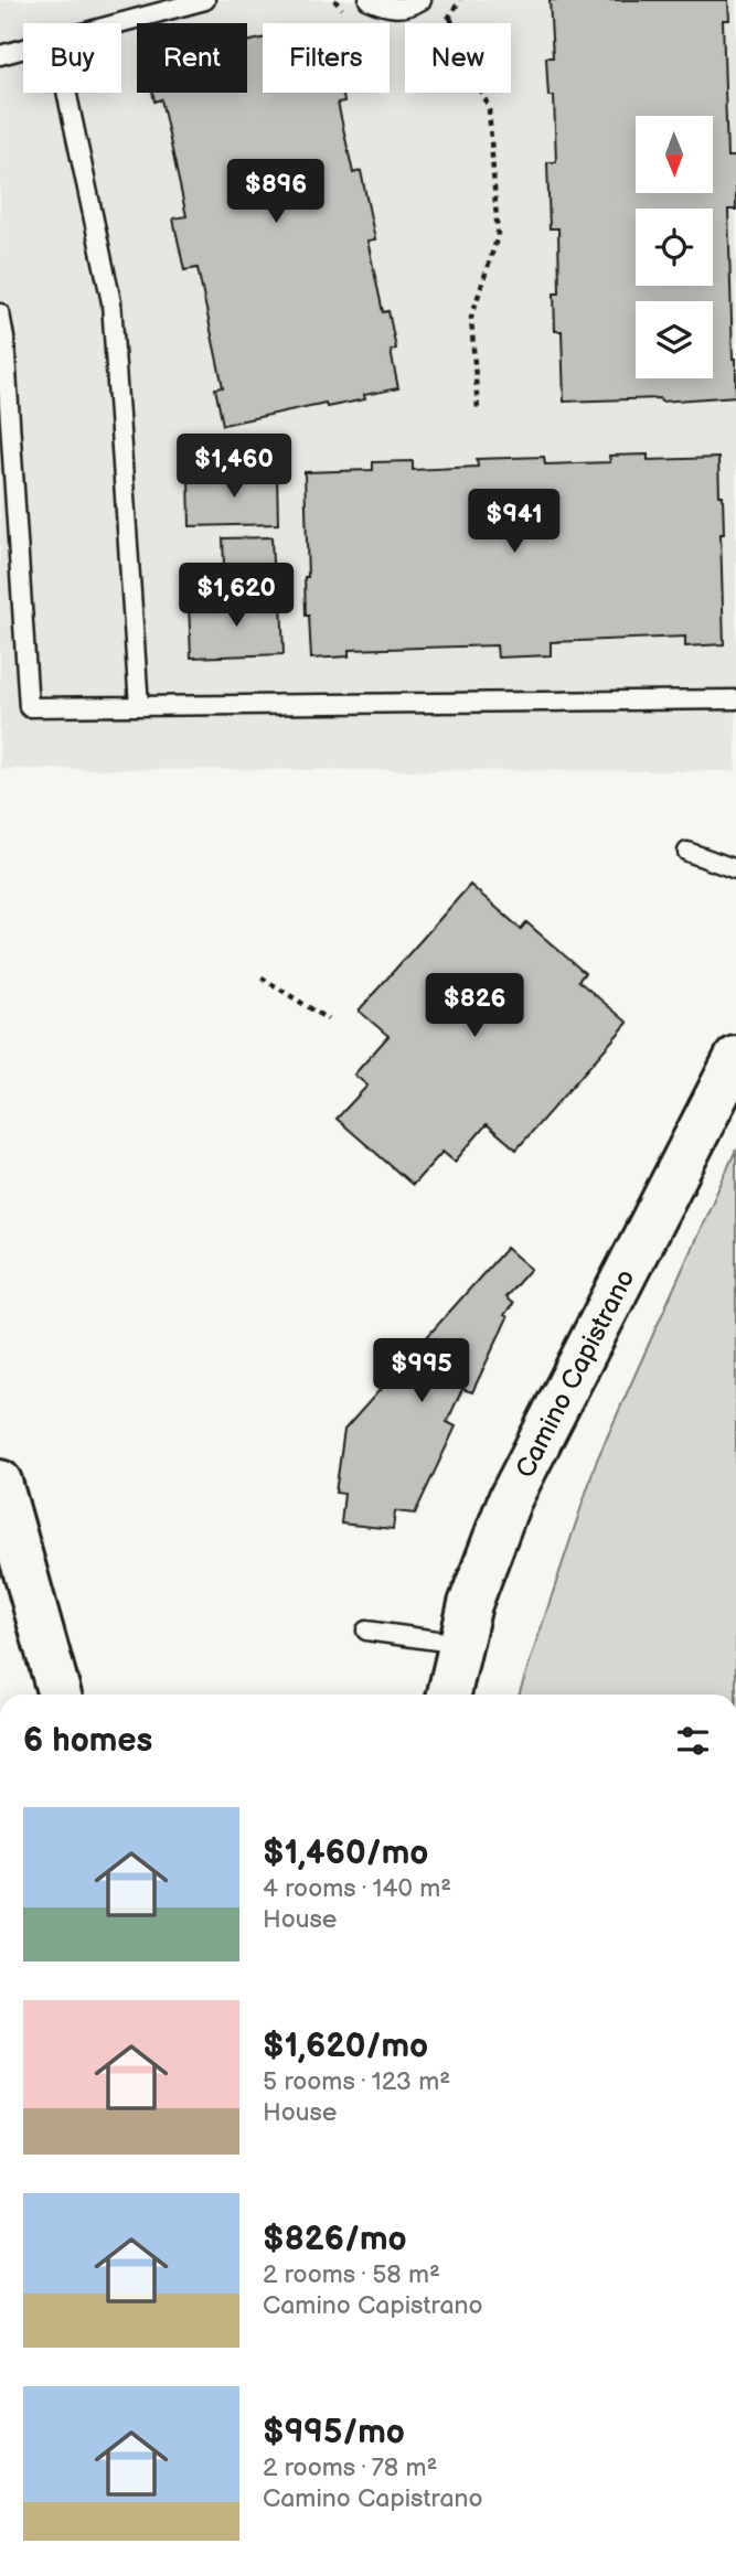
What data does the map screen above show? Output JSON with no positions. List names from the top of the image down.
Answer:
{
  "streets": {
    "main road": ["Camino Capistrano"]
  },
  "north": "bottom",
  "page": {
    "chip": [
      "Buy",
      "Rent",
      "Filters",
      "New"
    ],
    "price": [
      "$896",
      "$1,460",
      "$941",
      "$1,620",
      "$826",
      "$995"
    ],
    "heading": "6 homes",
    "list": [
      {
        "name": "$1,460/mo",
        "note": "4 rooms · 140 m² · House"
      },
      {
        "name": "$1,620/mo",
        "note": "5 rooms · 123 m² · House"
      },
      {
        "name": "$826/mo",
        "note": "2 rooms · 58 m² · Camino Capistrano"
      },
      {
        "name": "$995/mo",
        "note": "2 rooms · 78 m² · Camino Capistrano"
      }
    ]
  }
}
